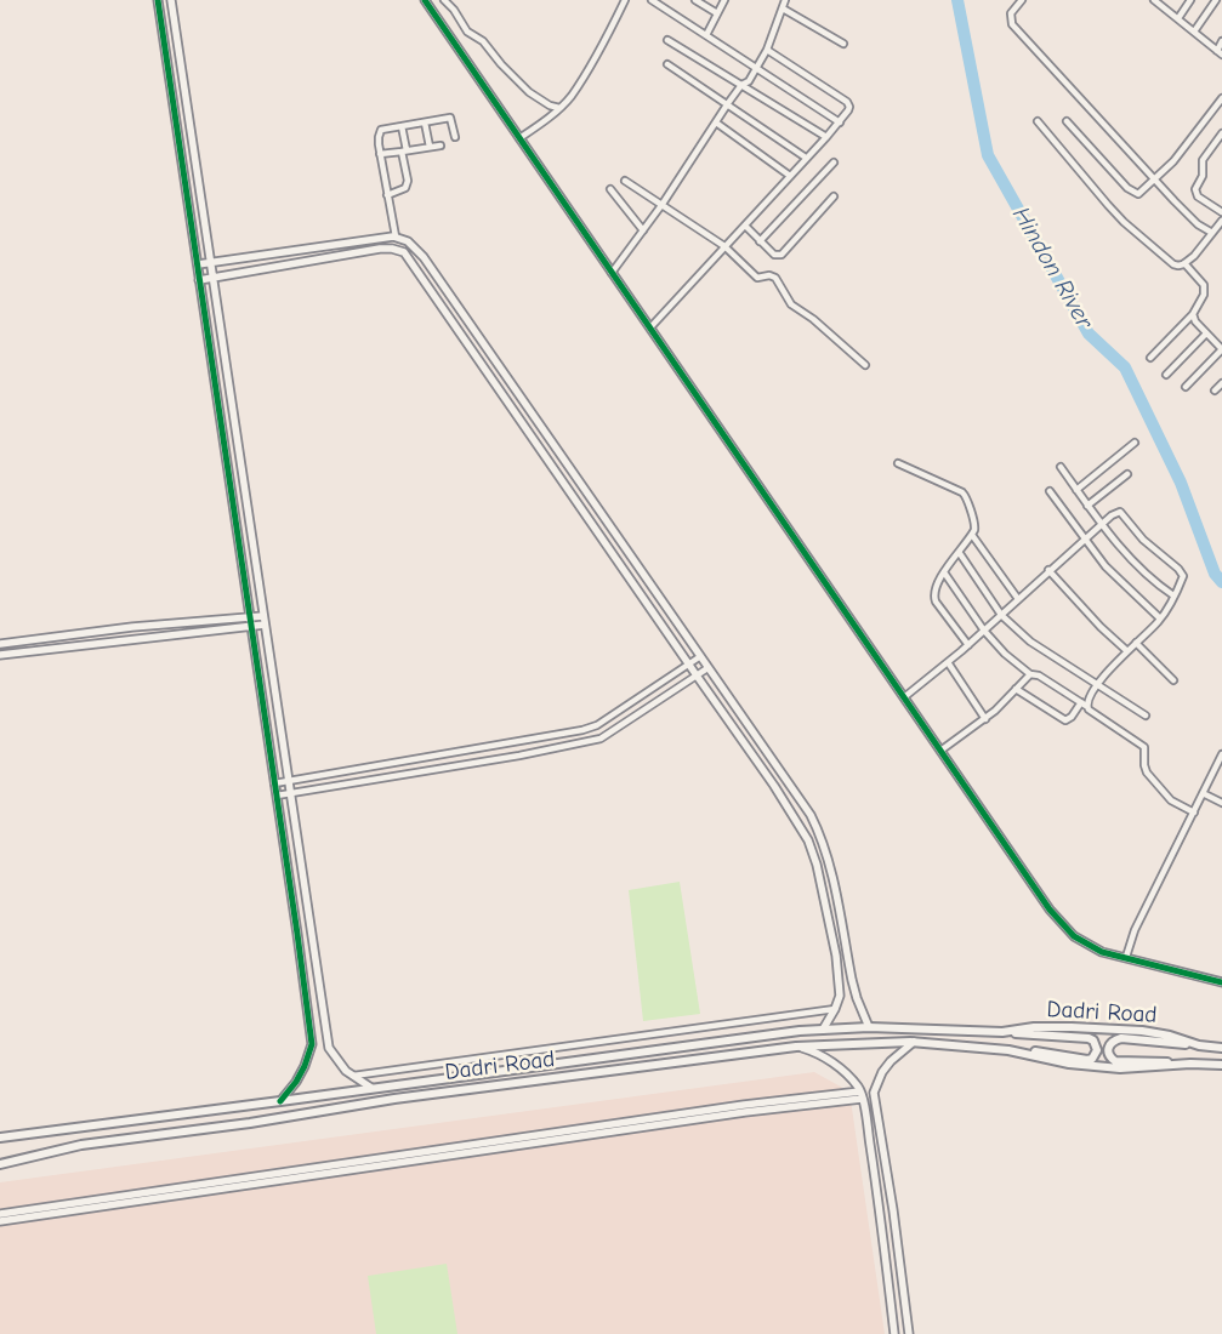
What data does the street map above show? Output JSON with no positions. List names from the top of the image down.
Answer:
{
  "streets": {
    "main road": ["Dadri Road"]
  },
  "water": ["Hindon River"]
}
